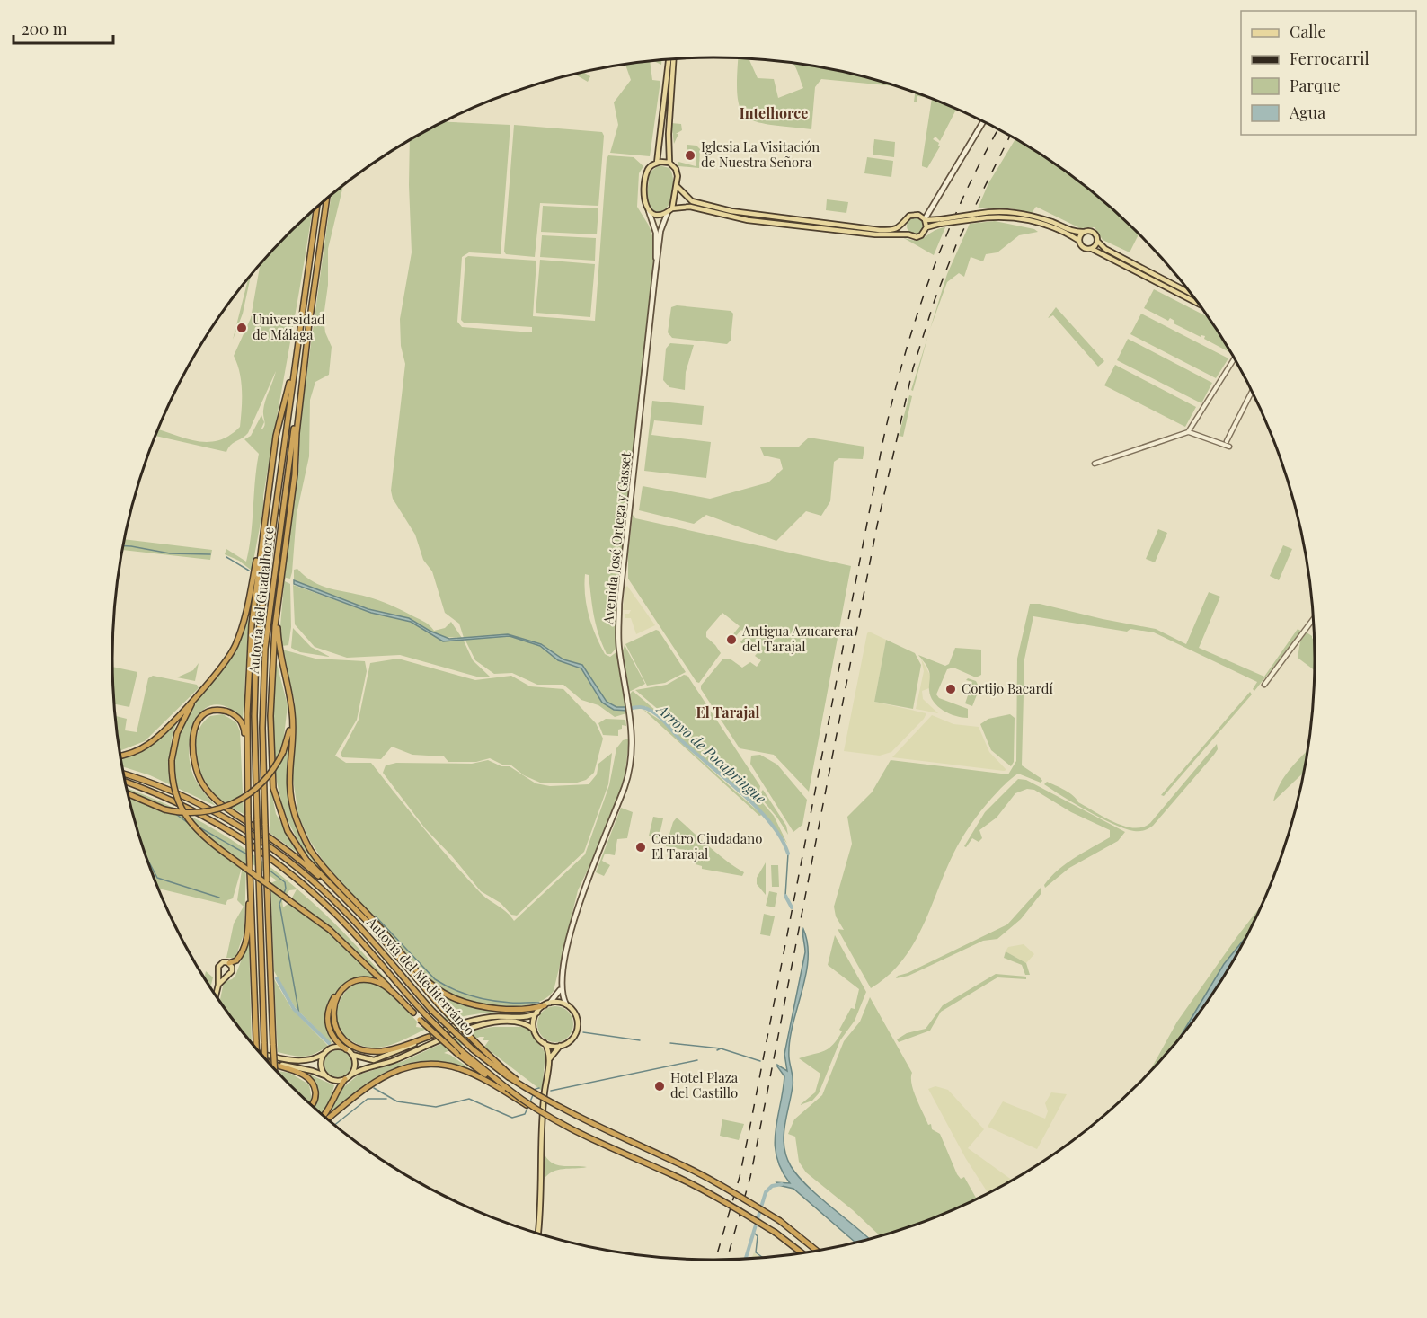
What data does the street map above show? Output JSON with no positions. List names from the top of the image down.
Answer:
{
  "streets": {
    "highway": ["Autovía del Guadalhorce", "Autovía del Mediterráneo"],
    "main road": ["Avenida José Ortega y Gasset"]
  },
  "districts": ["Intelhorce", "El Tarajal"],
  "water": ["Arroyo de Pocapringue"],
  "places": [
    "Iglesia La Visitación de Nuestra Señora",
    "Universidad de Málaga",
    "Antigua Azucarera del Tarajal",
    "Cortijo Bacardí",
    "Centro Ciudadano El Tarajal",
    "Hotel Plaza del Castillo"
  ],
  "legend": [
    "Calle",
    "Ferrocarril",
    "Parque",
    "Agua"
  ],
  "scale_bar": "200 m"
}
